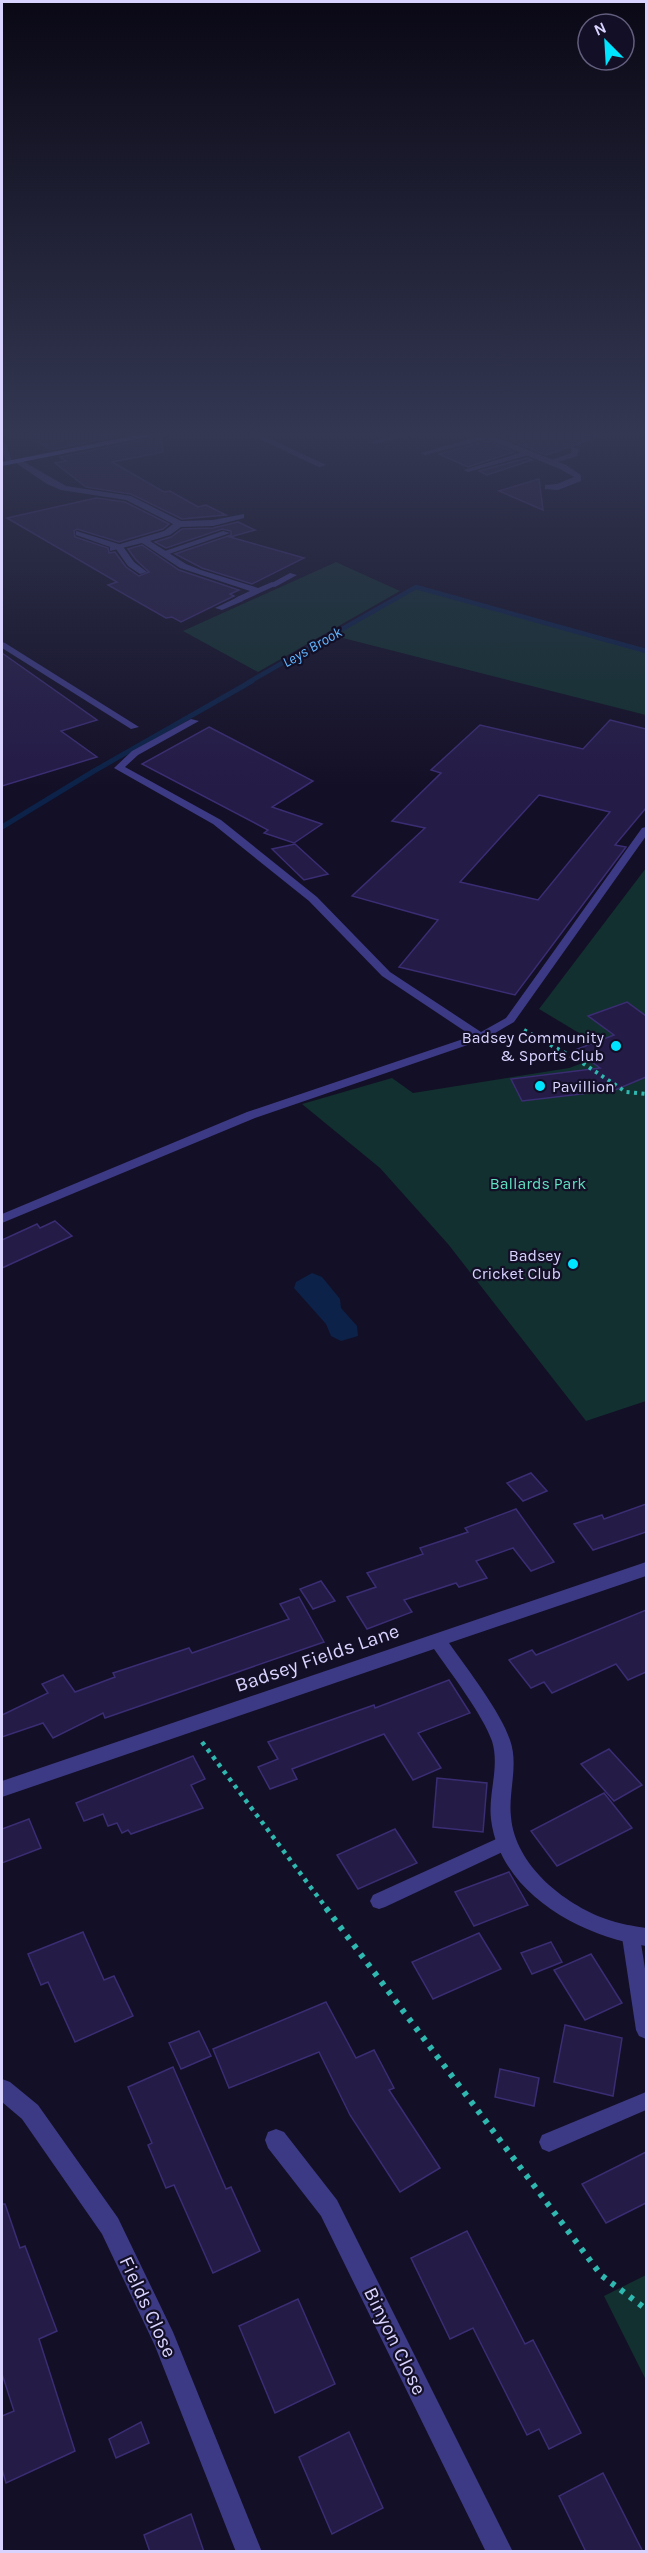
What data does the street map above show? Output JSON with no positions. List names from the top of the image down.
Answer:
{
  "streets": {
    "street": ["Badsey Fields Lane", "Fields Close", "Binyon Close"]
  },
  "water": ["Leys Brook"],
  "parks": ["Ballards Park"],
  "places": ["Badsey Community & Sports Club", "Pavillion", "Badsey Cricket Club"],
  "north": "top left"
}
